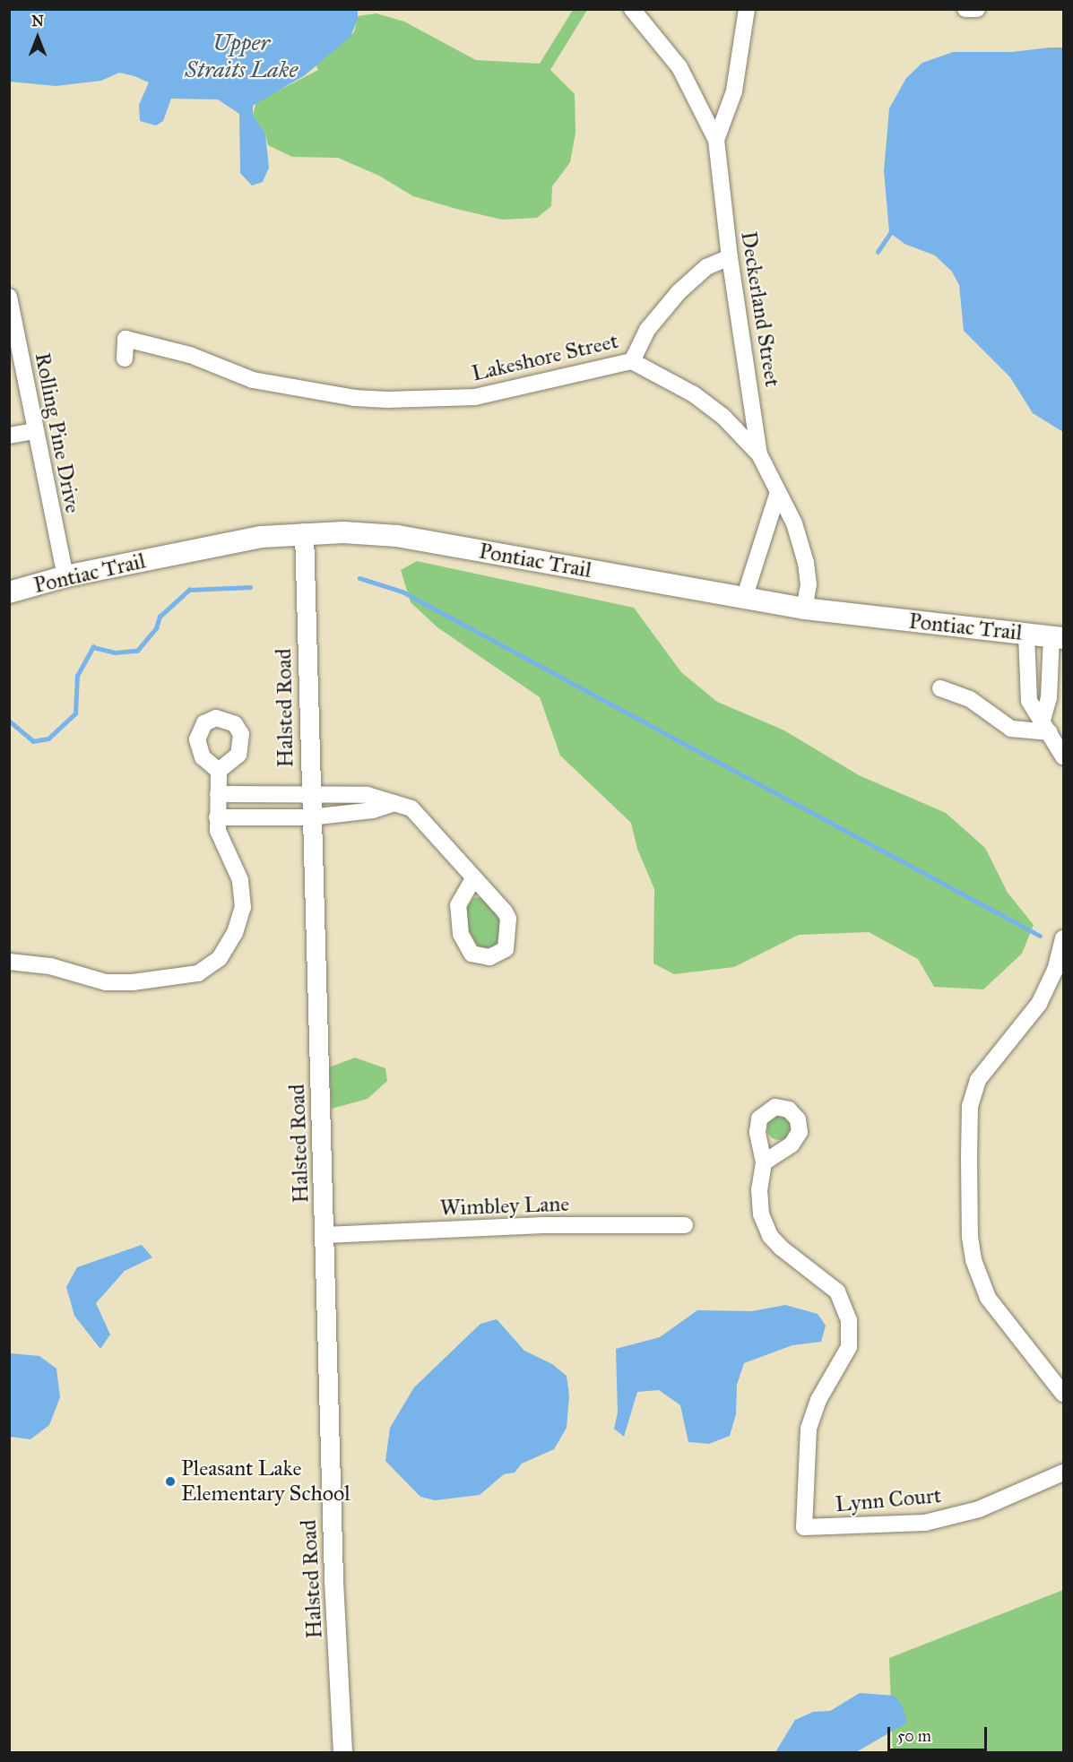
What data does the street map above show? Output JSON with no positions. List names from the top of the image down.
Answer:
{
  "streets": {
    "main road": ["Pontiac Trail"],
    "street": [
      "Deckerland Street",
      "Lakeshore Street",
      "Rolling Pine Drive",
      "Halsted Road",
      "Wimbley Lane",
      "Lynn Court"
    ]
  },
  "crossings": [
    ["Deckerland Street", "Lakeshore Street"],
    ["Deckerland Street", "Pontiac Trail"],
    ["Rolling Pine Drive", "Pontiac Trail"],
    ["Pontiac Trail", "Halsted Road"],
    ["Halsted Road", "Wimbley Lane"]
  ],
  "water": ["Upper Straits Lake"],
  "places": ["Pleasant Lake Elementary School"],
  "scale_bar": "50 m",
  "north": "top"
}
